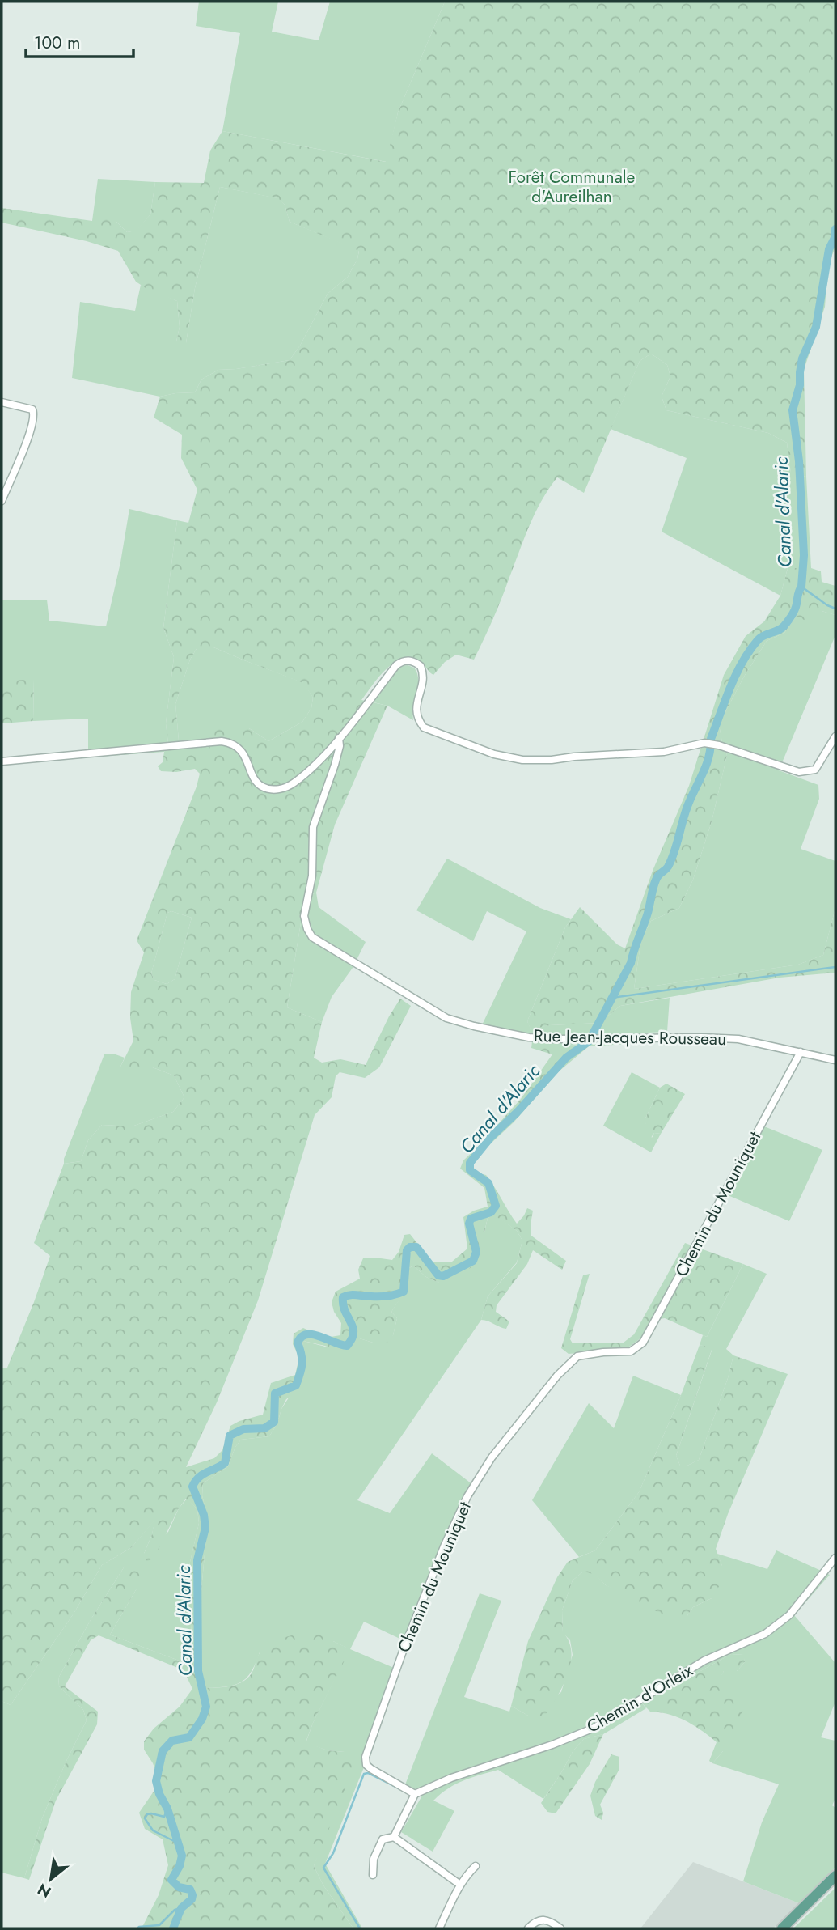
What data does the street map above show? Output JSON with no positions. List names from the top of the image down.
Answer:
{
  "streets": {
    "street": ["Rue Jean-Jacques Rousseau", "Chemin du Mouniquet", "Chemin d'Orleix"]
  },
  "crossings": [
    ["Rue Jean-Jacques Rousseau", "Chemin du Mouniquet"],
    ["Chemin du Mouniquet", "Chemin d'Orleix"]
  ],
  "water": ["Canal d'Alaric"],
  "parks": ["Forêt Communale d'Aureilhan"],
  "scale_bar": "100 m",
  "north": "bottom left"
}
